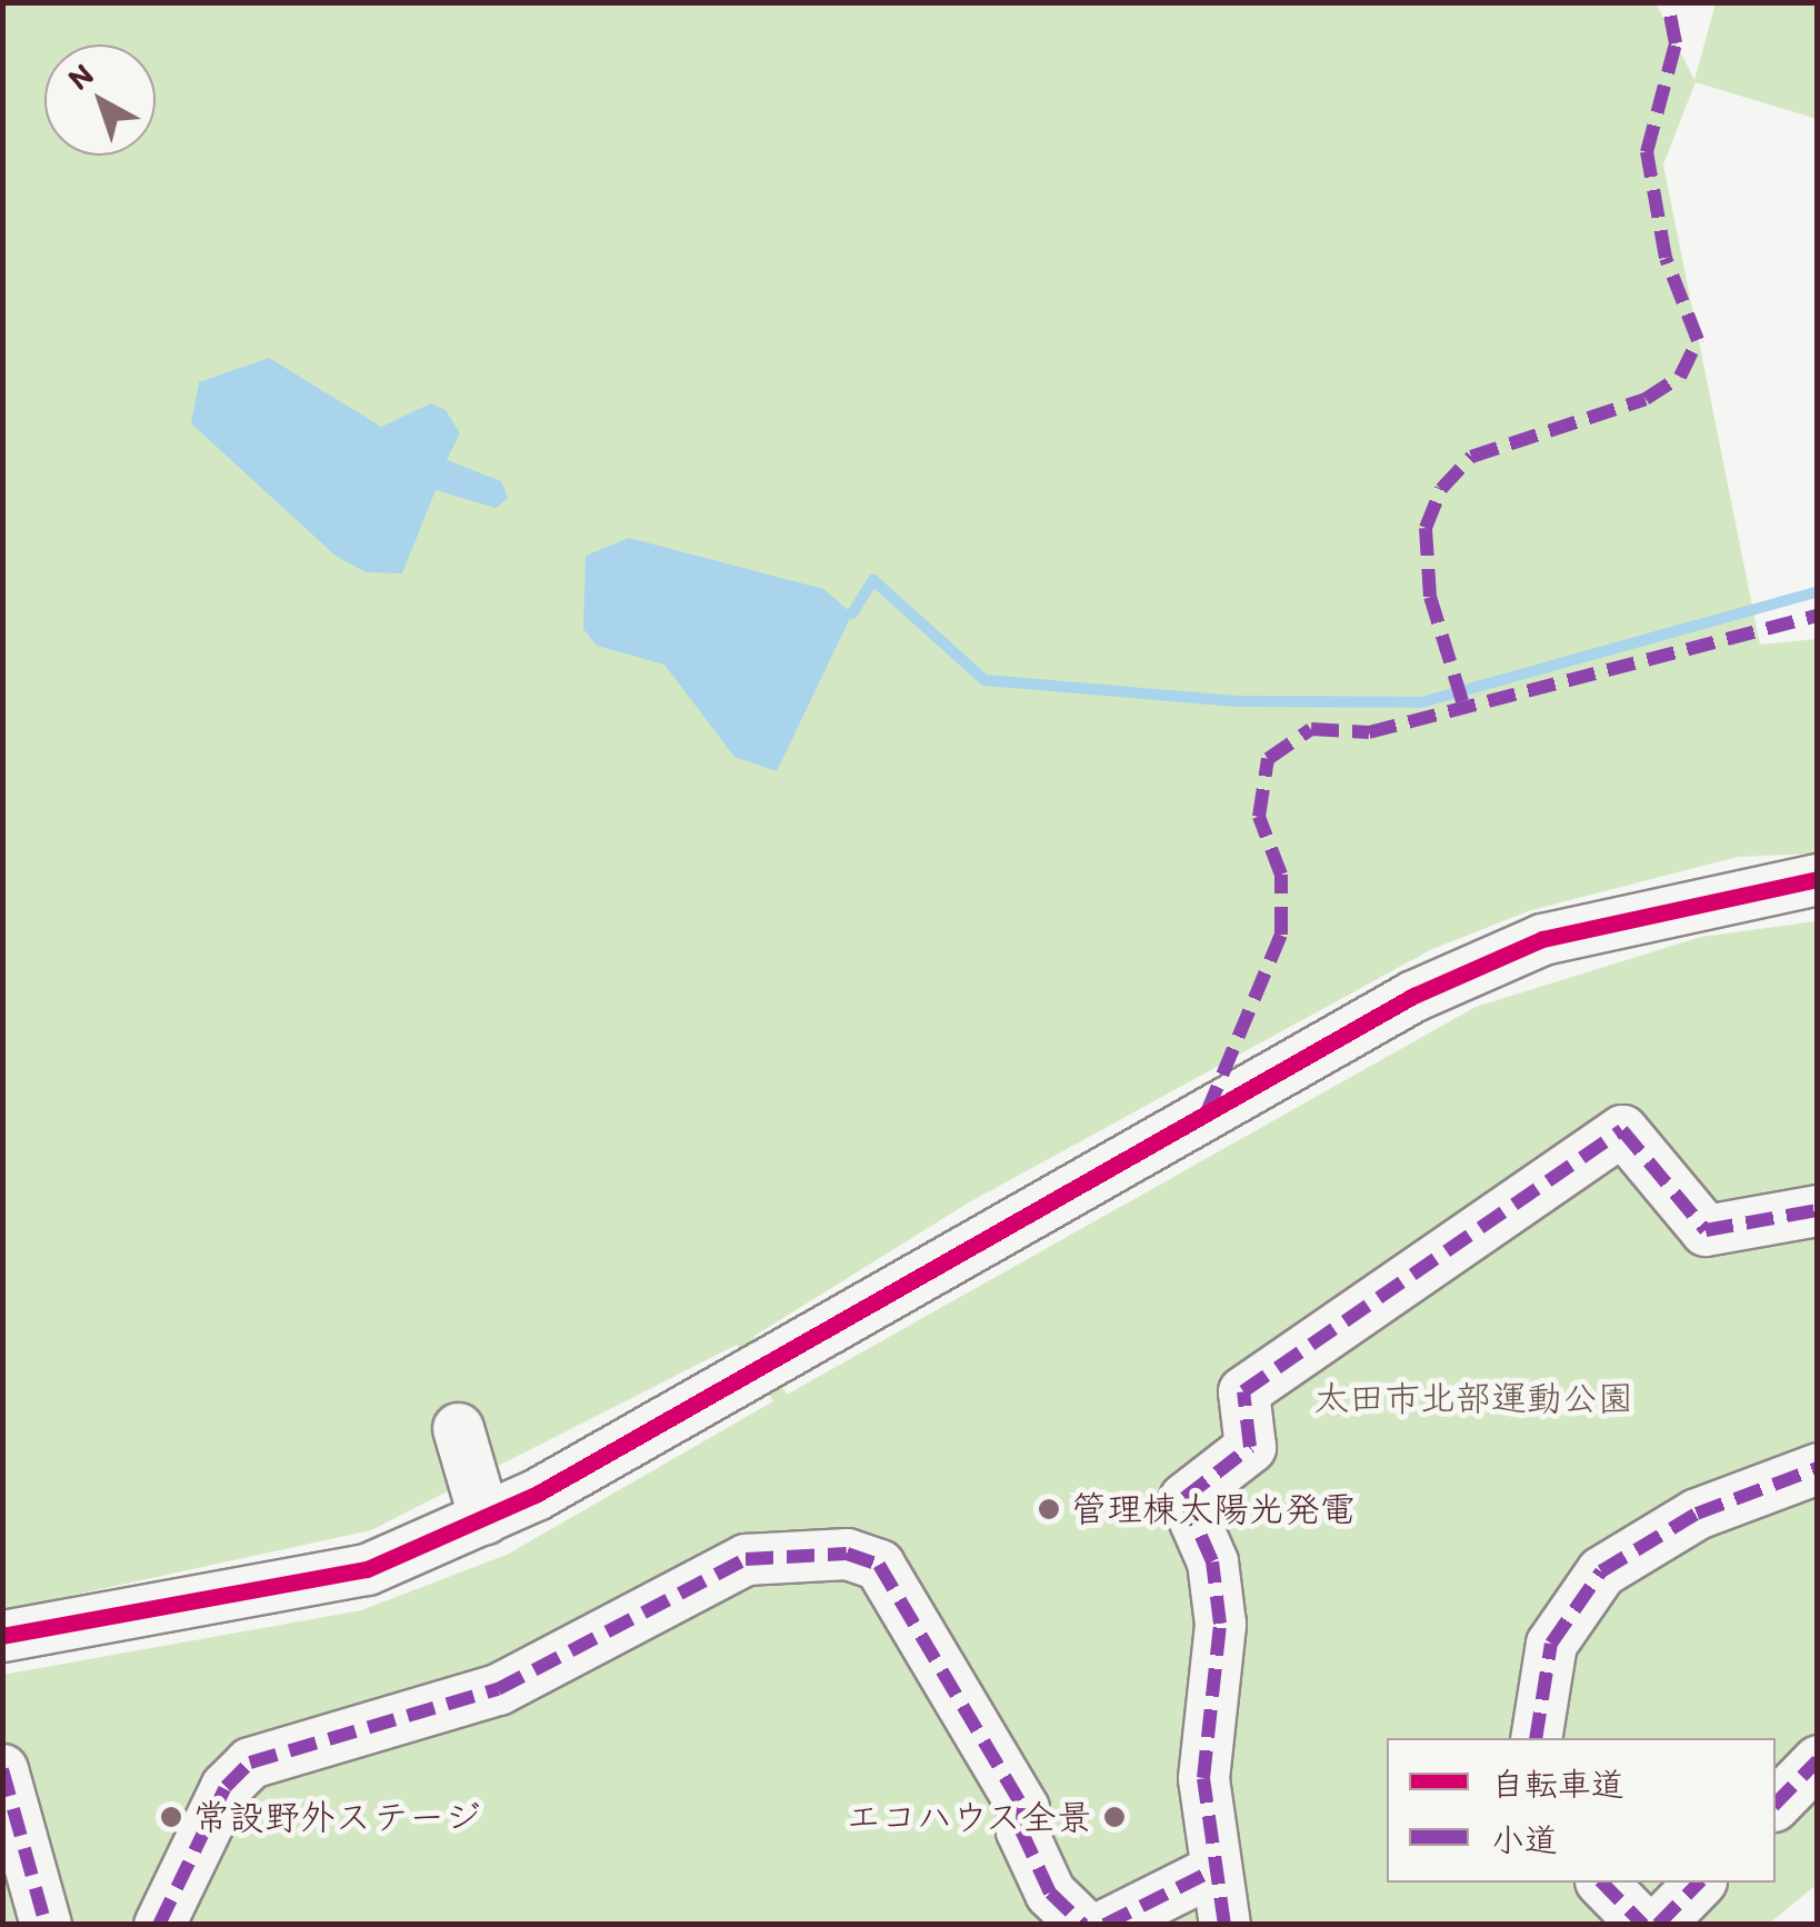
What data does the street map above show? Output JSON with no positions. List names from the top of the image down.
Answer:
{
  "parks": ["太田市北部運動公園"],
  "places": ["管理棟太陽光発電", "常設野外ステージ", "エコハウス全景"],
  "legend": ["自転車道", "小道"],
  "north": "top left"
}
